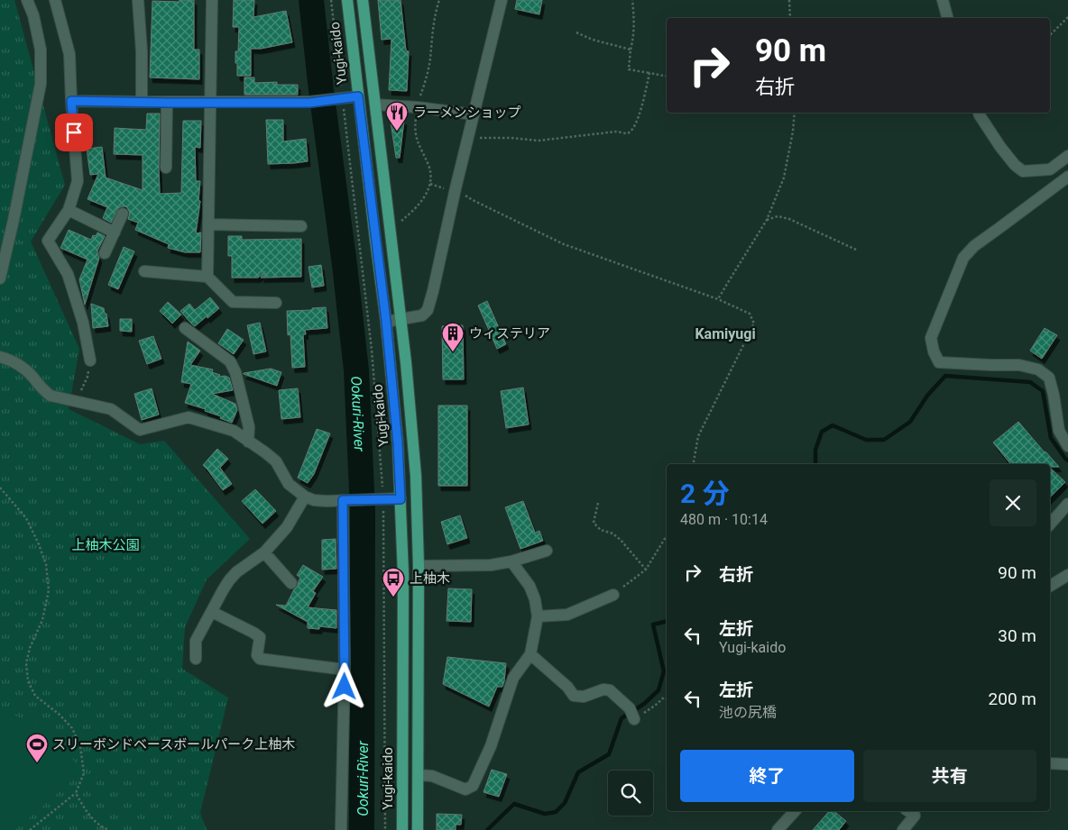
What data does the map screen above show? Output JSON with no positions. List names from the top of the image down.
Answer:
{
  "streets": {
    "main road": ["Yugi-kaido"]
  },
  "districts": ["Kamiyugi"],
  "water": ["Ookuri-River"],
  "parks": ["上柚木公園"],
  "places": {
    "restaurant": ["ラーメンショップ"],
    "building": ["ウィステリア"],
    "bus stop": ["上柚木"],
    "sports": ["スリーボンドベースボールパーク上柚木"]
  },
  "page": {
    "turn": ["90 m", "右折"],
    "heading": ["2 分", "480 m · 10:14"],
    "list": [
      {
        "name": "右折",
        "value": "90 m"
      },
      {
        "name": "左折",
        "note": "Yugi-kaido",
        "value": "30 m"
      },
      {
        "name": "左折",
        "note": "池の尻橋",
        "value": "200 m"
      }
    ],
    "buttons": ["終了", "共有"]
  }
}
